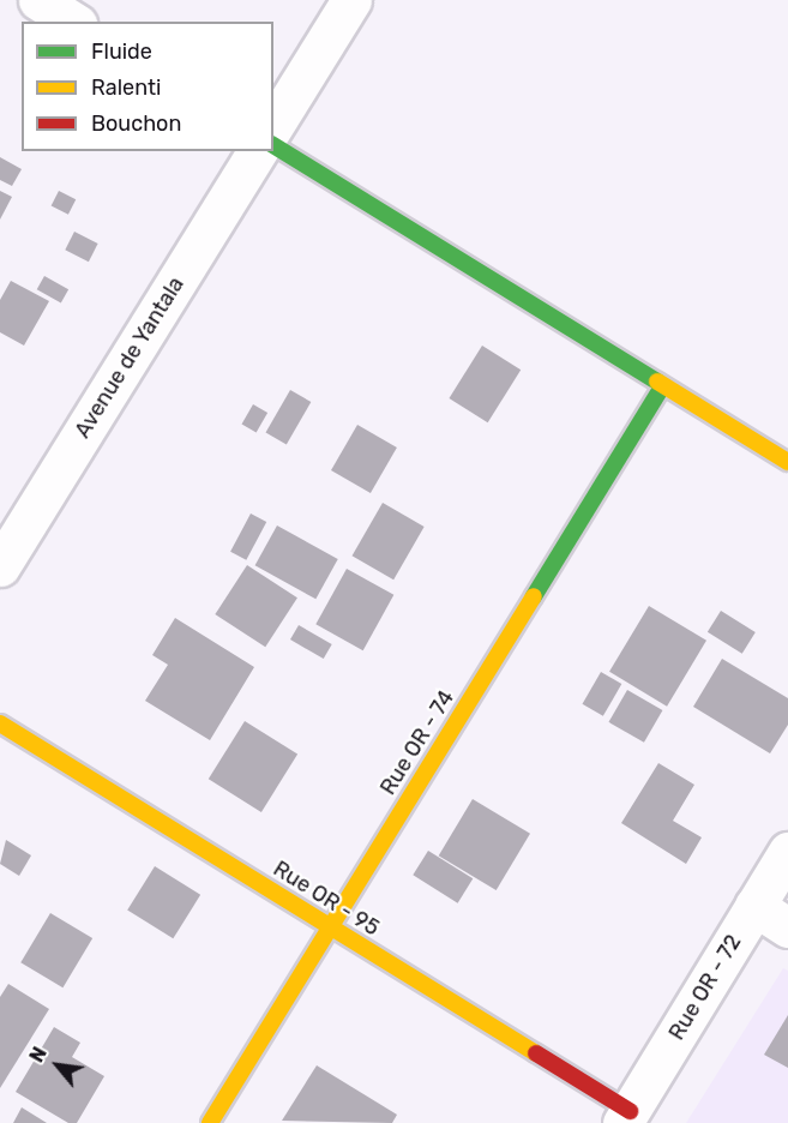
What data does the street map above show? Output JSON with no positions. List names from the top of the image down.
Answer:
{
  "streets": {
    "street": [
      "Avenue de Yantala",
      "Rue OR - 74",
      "Rue OR - 95",
      "Rue OR - 72"
    ]
  },
  "crossings": [
    ["Rue OR - 74", "Rue OR - 95"],
    ["Rue OR - 95", "Rue OR - 72"]
  ],
  "legend": ["Fluide", "Ralenti", "Bouchon"],
  "north": "top left"
}
